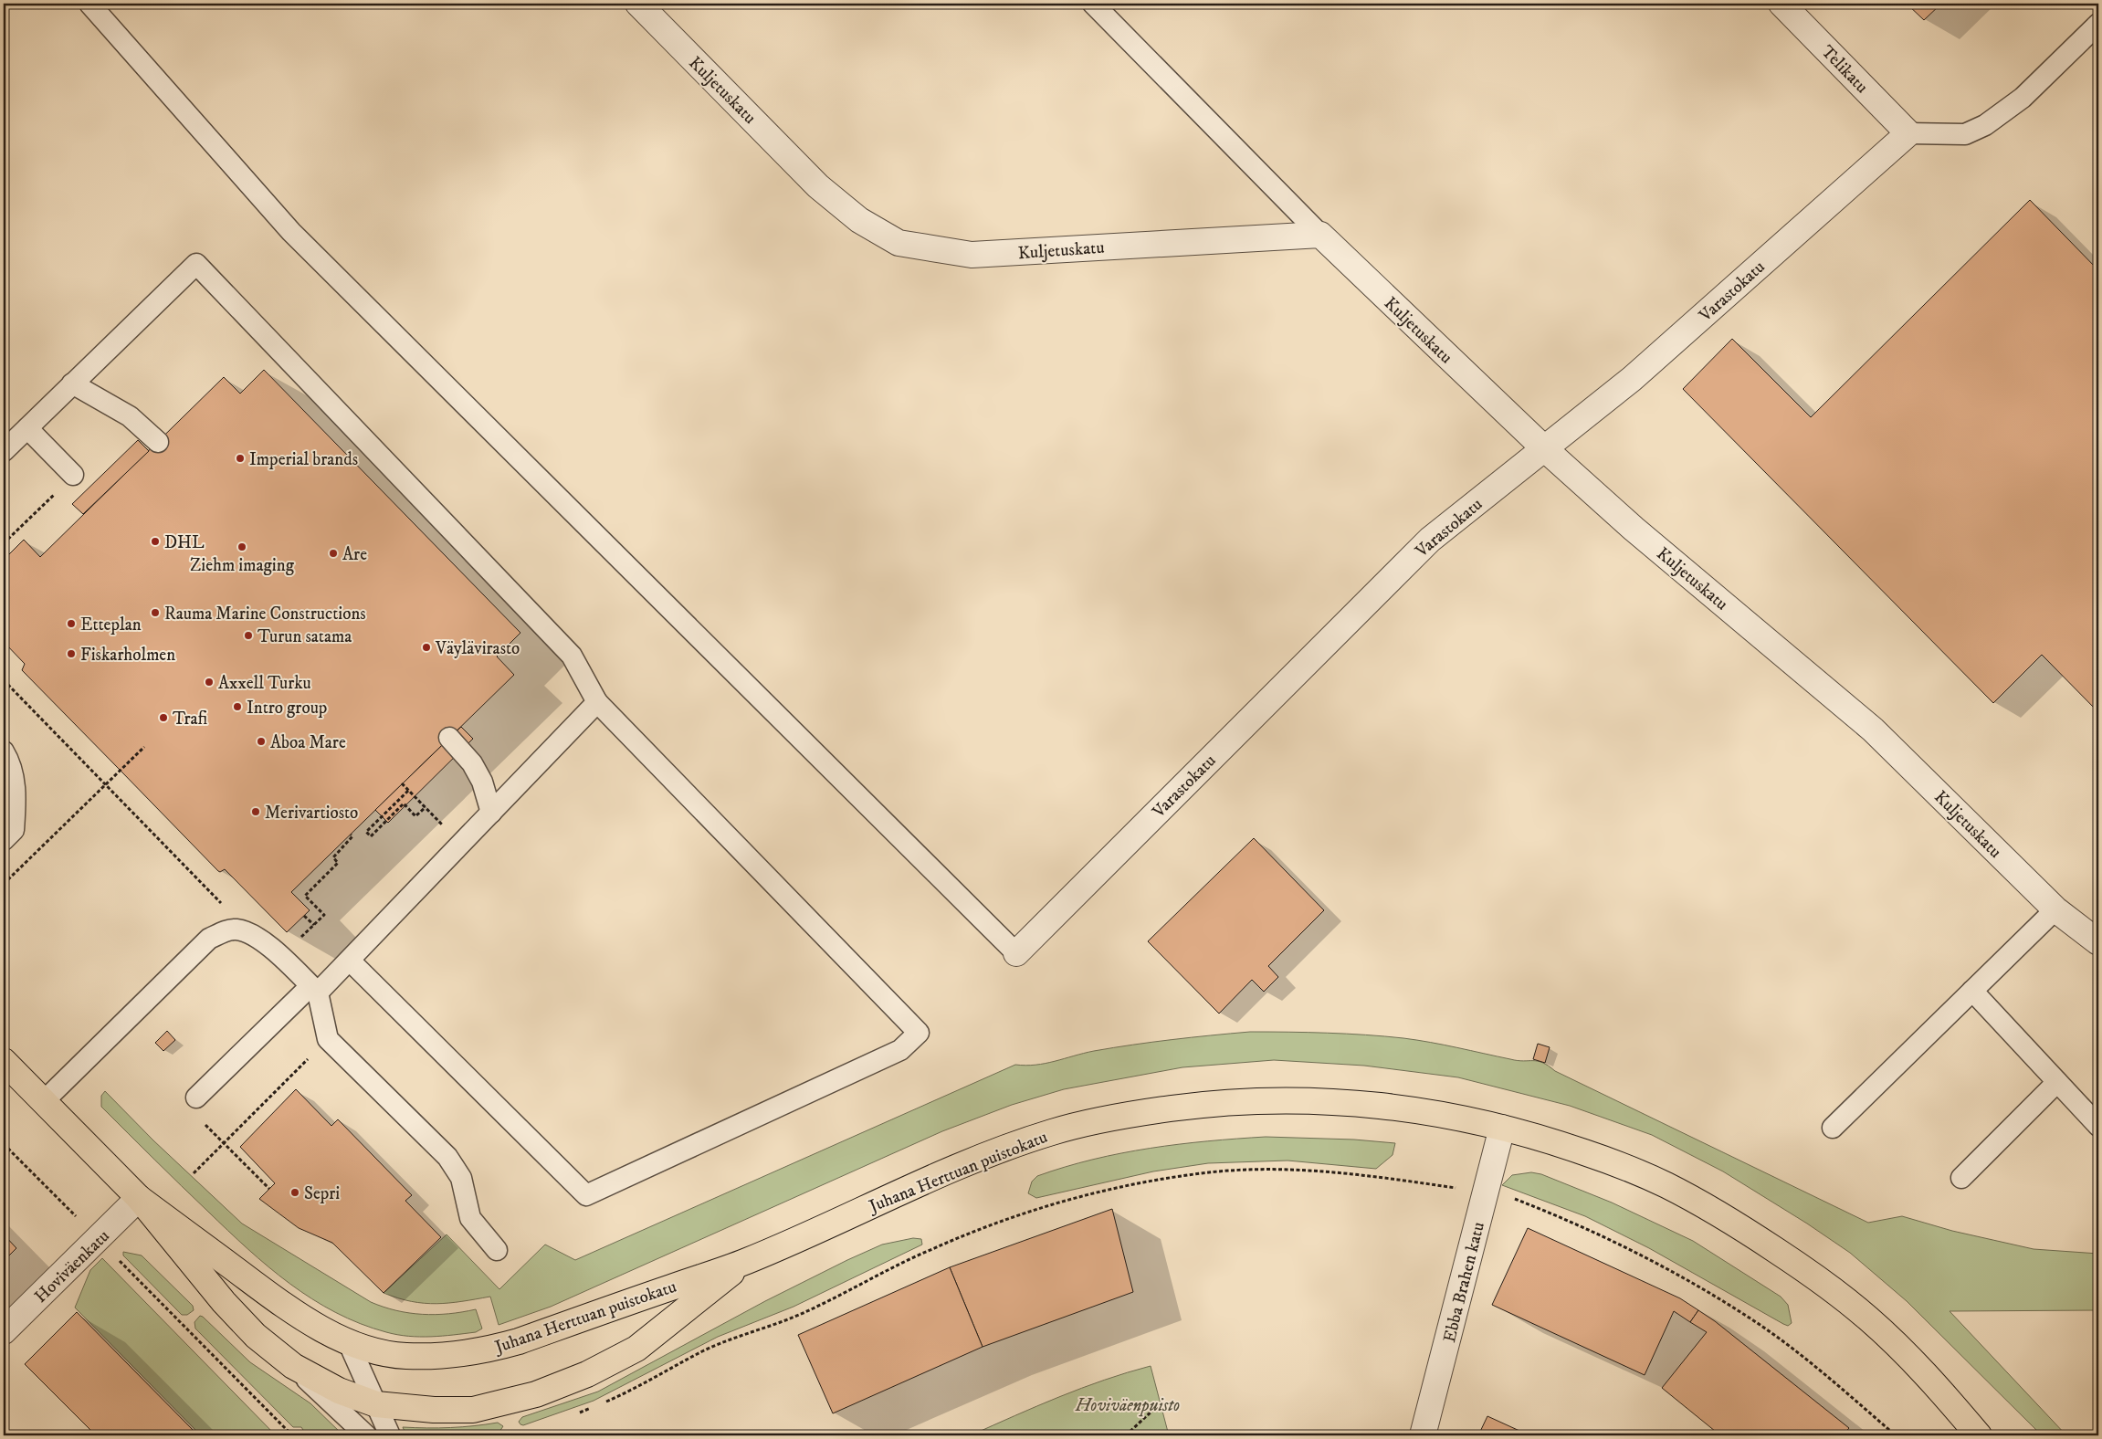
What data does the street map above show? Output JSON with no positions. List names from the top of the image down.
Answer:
{
  "streets": {
    "main road": ["Juhana Herttuan puistokatu"],
    "street": [
      "Telikatu",
      "Kuljetuskatu",
      "Varastokatu",
      "Hoviväenkatu",
      "Ebba Brahen katu"
    ]
  },
  "crossings": [
    ["Telikatu", "Varastokatu"],
    ["Kuljetuskatu", "Varastokatu"],
    ["Juhana Herttuan puistokatu", "Hoviväenkatu"],
    ["Juhana Herttuan puistokatu", "Ebba Brahen katu"]
  ],
  "parks": ["Hoviväenpuisto"],
  "places": [
    "Imperial brands",
    "DHL",
    "Ziehm imaging",
    "Are",
    "Rauma Marine Constructions",
    "Etteplan",
    "Turun satama",
    "Väylävirasto",
    "Fiskarholmen",
    "Axxell Turku",
    "Intro group",
    "Trafi",
    "Aboa Mare",
    "Merivartiosto",
    "Sepri"
  ]
}
